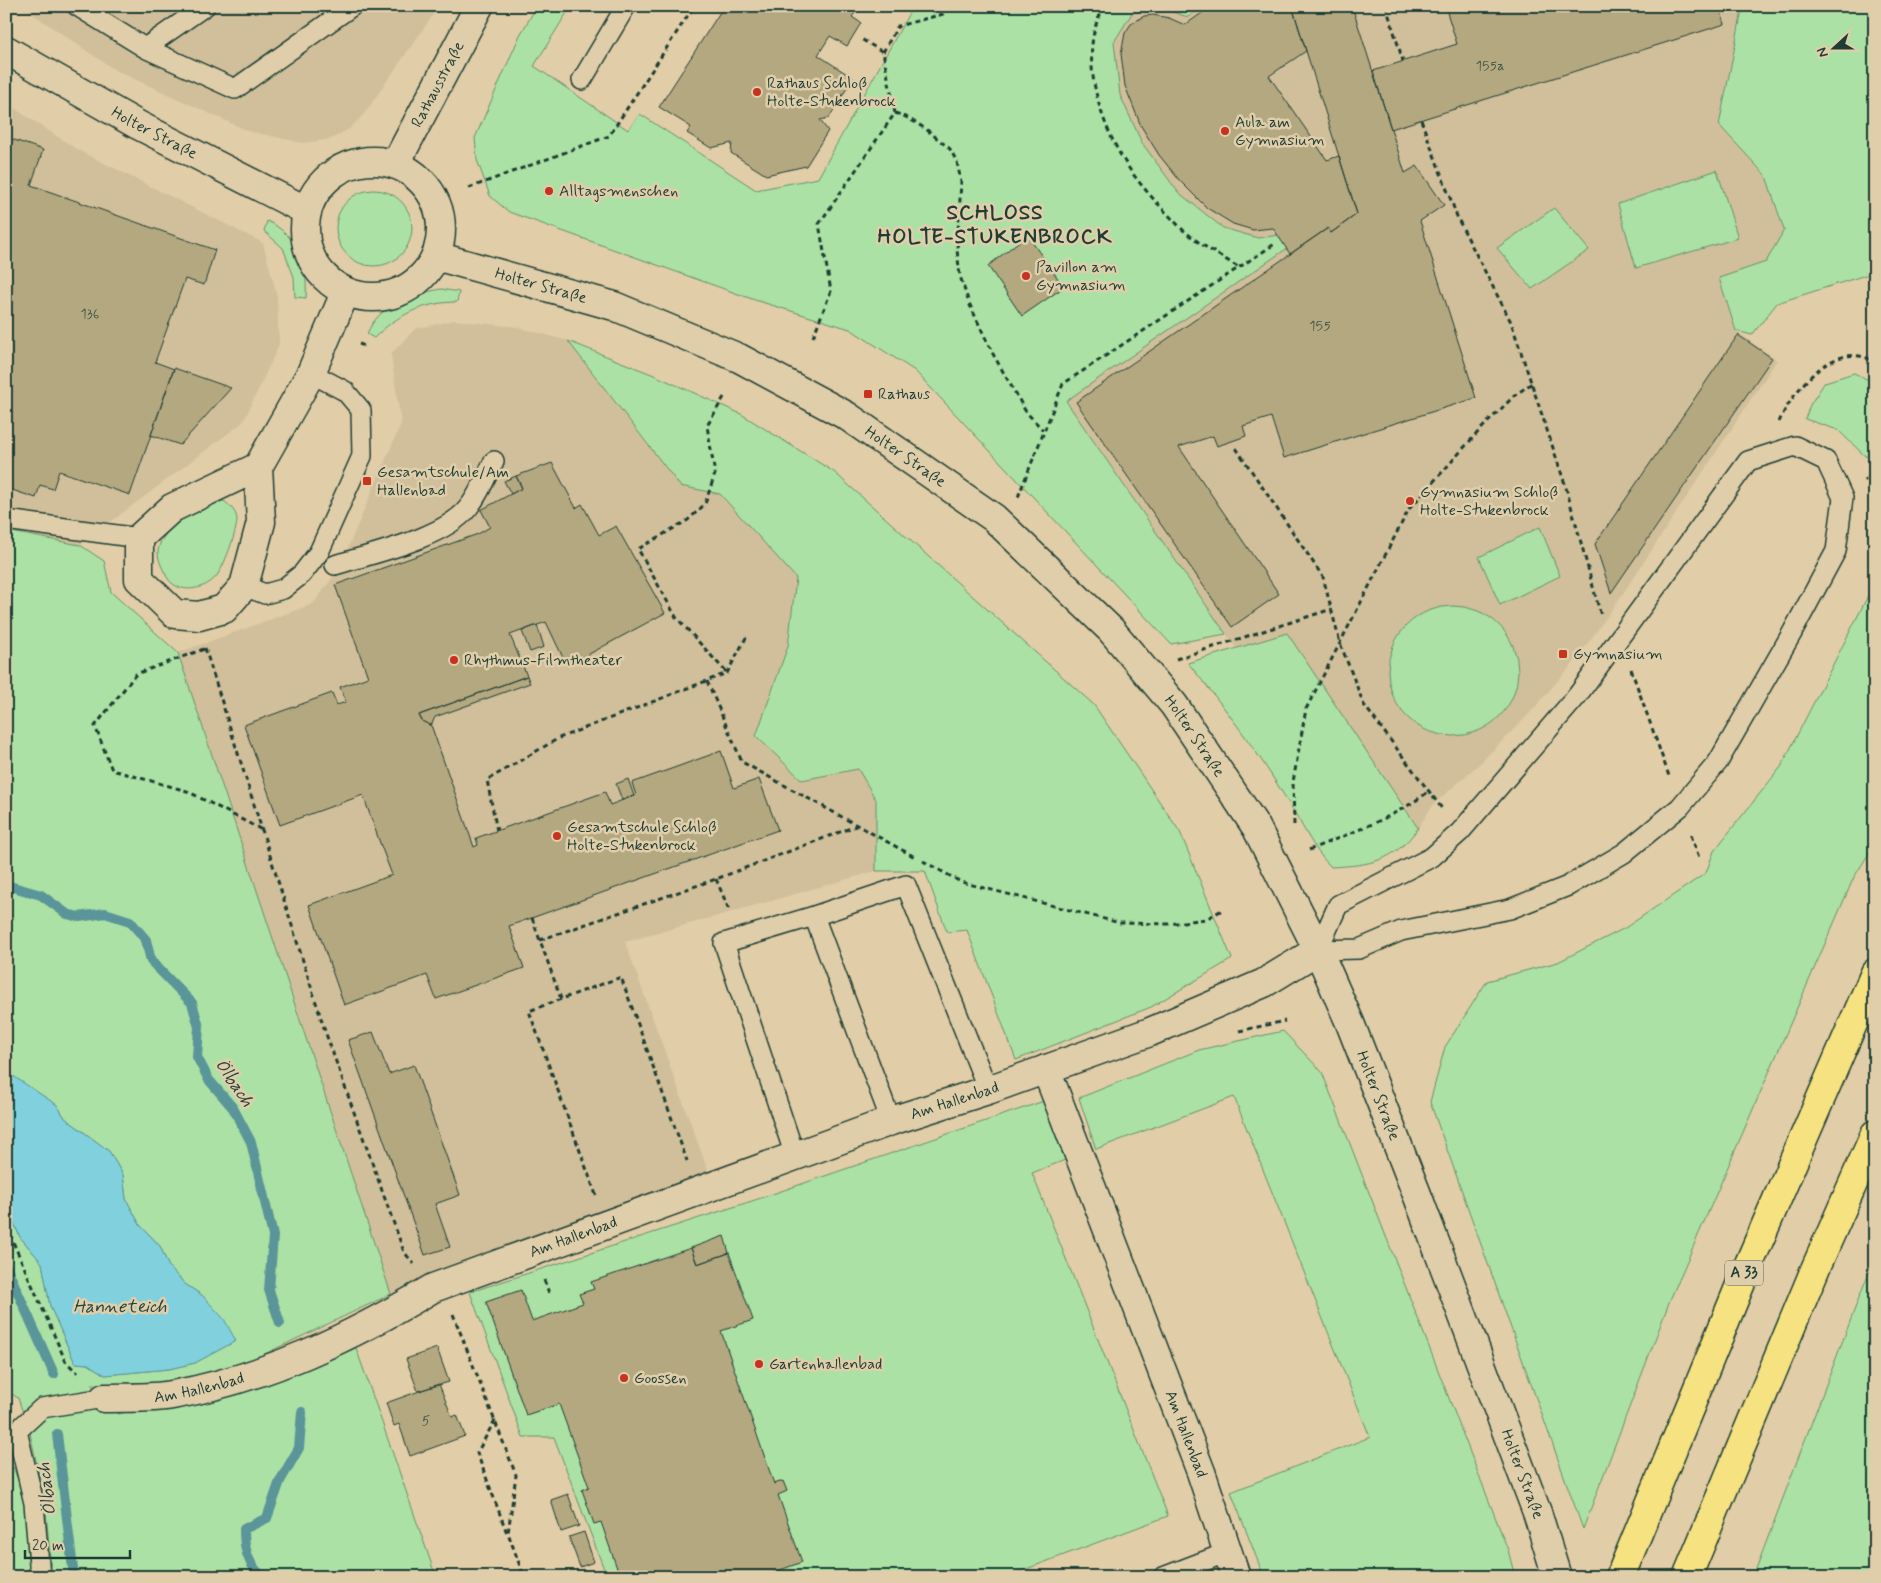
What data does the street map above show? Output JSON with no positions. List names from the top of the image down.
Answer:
{
  "streets": {
    "highway": ["A 33"],
    "street": ["Rathausstraße", "Holter Straße", "Am Hallenbad"]
  },
  "crossings": [
    ["Rathausstraße", "Holter Straße"],
    ["Holter Straße", "Am Hallenbad"]
  ],
  "districts": ["SCHLOSS HOLTE-STUKENBROCK"],
  "water": ["Ölbach", "Hanneteich"],
  "places": {
    "other": [
      "Rathaus Schloß Holte-Stukenbrock",
      "Aula am Gymnasium",
      "Alltagsmenschen",
      "Pavillon am Gymnasium",
      "Gymnasium Schloß Holte-Stukenbrock",
      "Rhythmus-Filmtheater",
      "Gesamtschule Schloß Holte-Stukenbrock",
      "Gartenhallenbad",
      "Goossen"
    ],
    "transit": ["Rathaus", "Gesamtschule/Am Hallenbad", "Gymnasium"]
  },
  "house_numbers": [
    "155a",
    "136",
    "155",
    "5"
  ],
  "scale_bar": "20 m",
  "north": "left"
}
